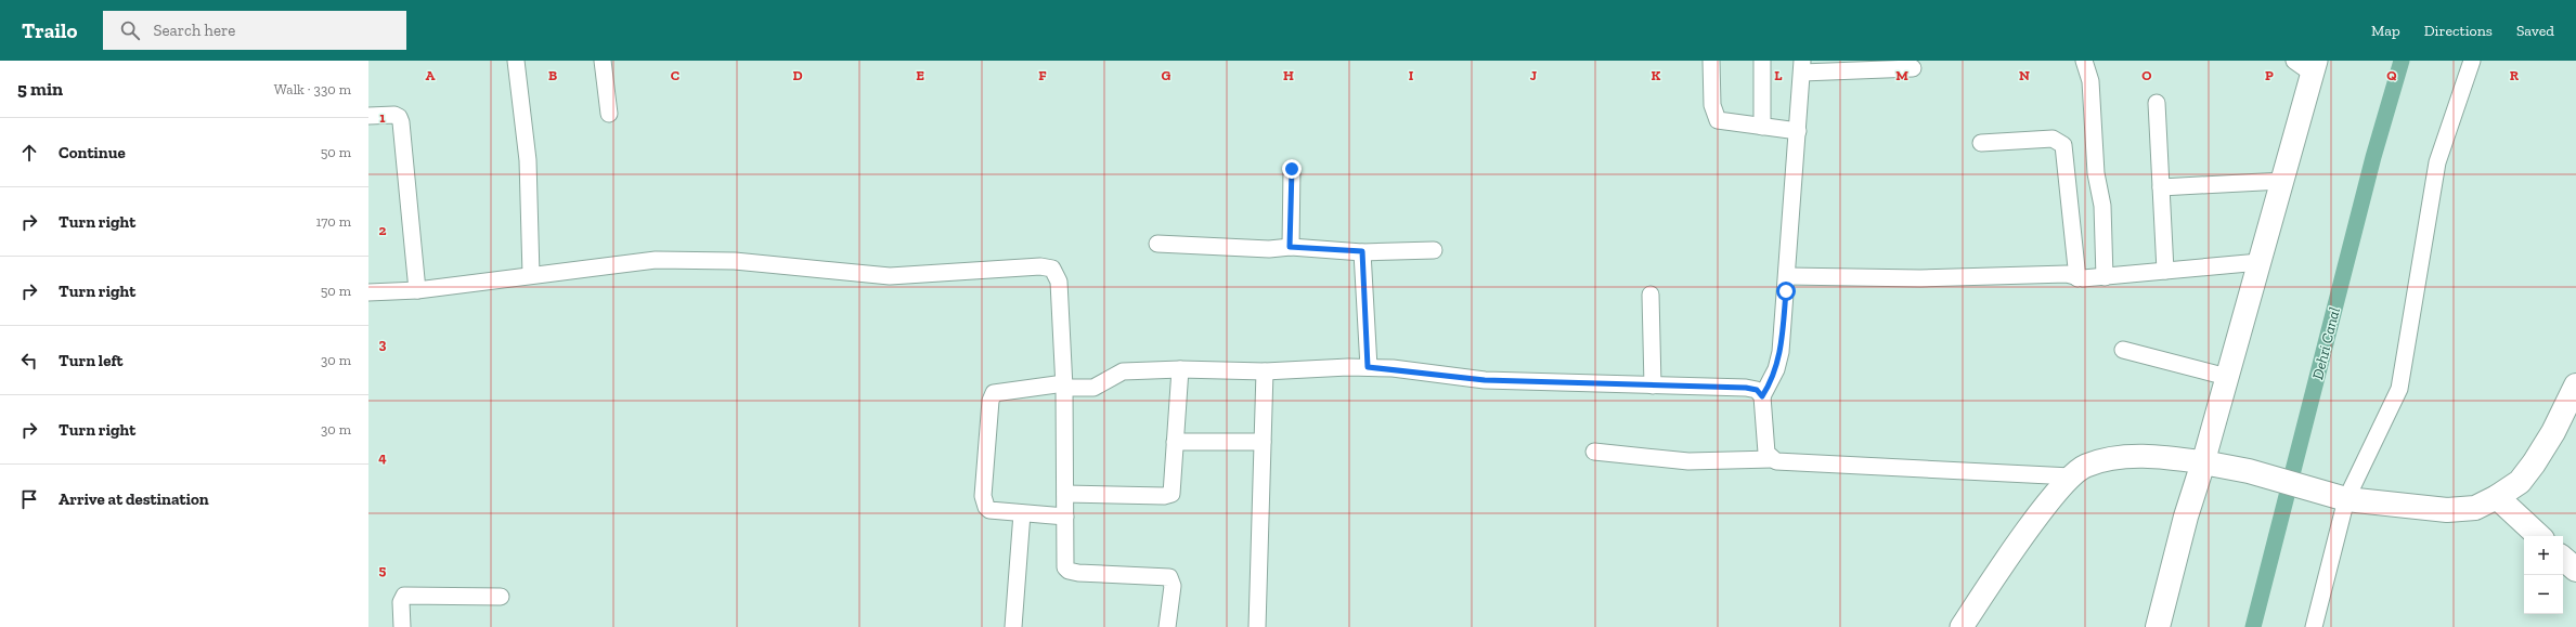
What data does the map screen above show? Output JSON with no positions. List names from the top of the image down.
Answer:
{
  "water": ["Dehri Canal"],
  "page": {
    "header": "Trailo",
    "search": "Search here",
    "nav": ["Map", "Directions", "Saved"],
    "heading": ["5 min", "Walk · 330 m"],
    "list": [
      ["Continue", "50 m"],
      ["Turn right", "170 m"],
      ["Turn right", "50 m"],
      ["Turn left", "30 m"],
      ["Turn right", "30 m"],
      "Arrive at destination"
    ],
    "map_buttons": ["+", "−"]
  },
  "grid": {
    "columns": [
      "A",
      "B",
      "C",
      "D",
      "E",
      "F",
      "G",
      "H",
      "I",
      "J",
      "K",
      "L",
      "M",
      "N",
      "O",
      "P",
      "Q",
      "R"
    ],
    "rows": [
      "1",
      "2",
      "3",
      "4",
      "5"
    ]
  }
}
